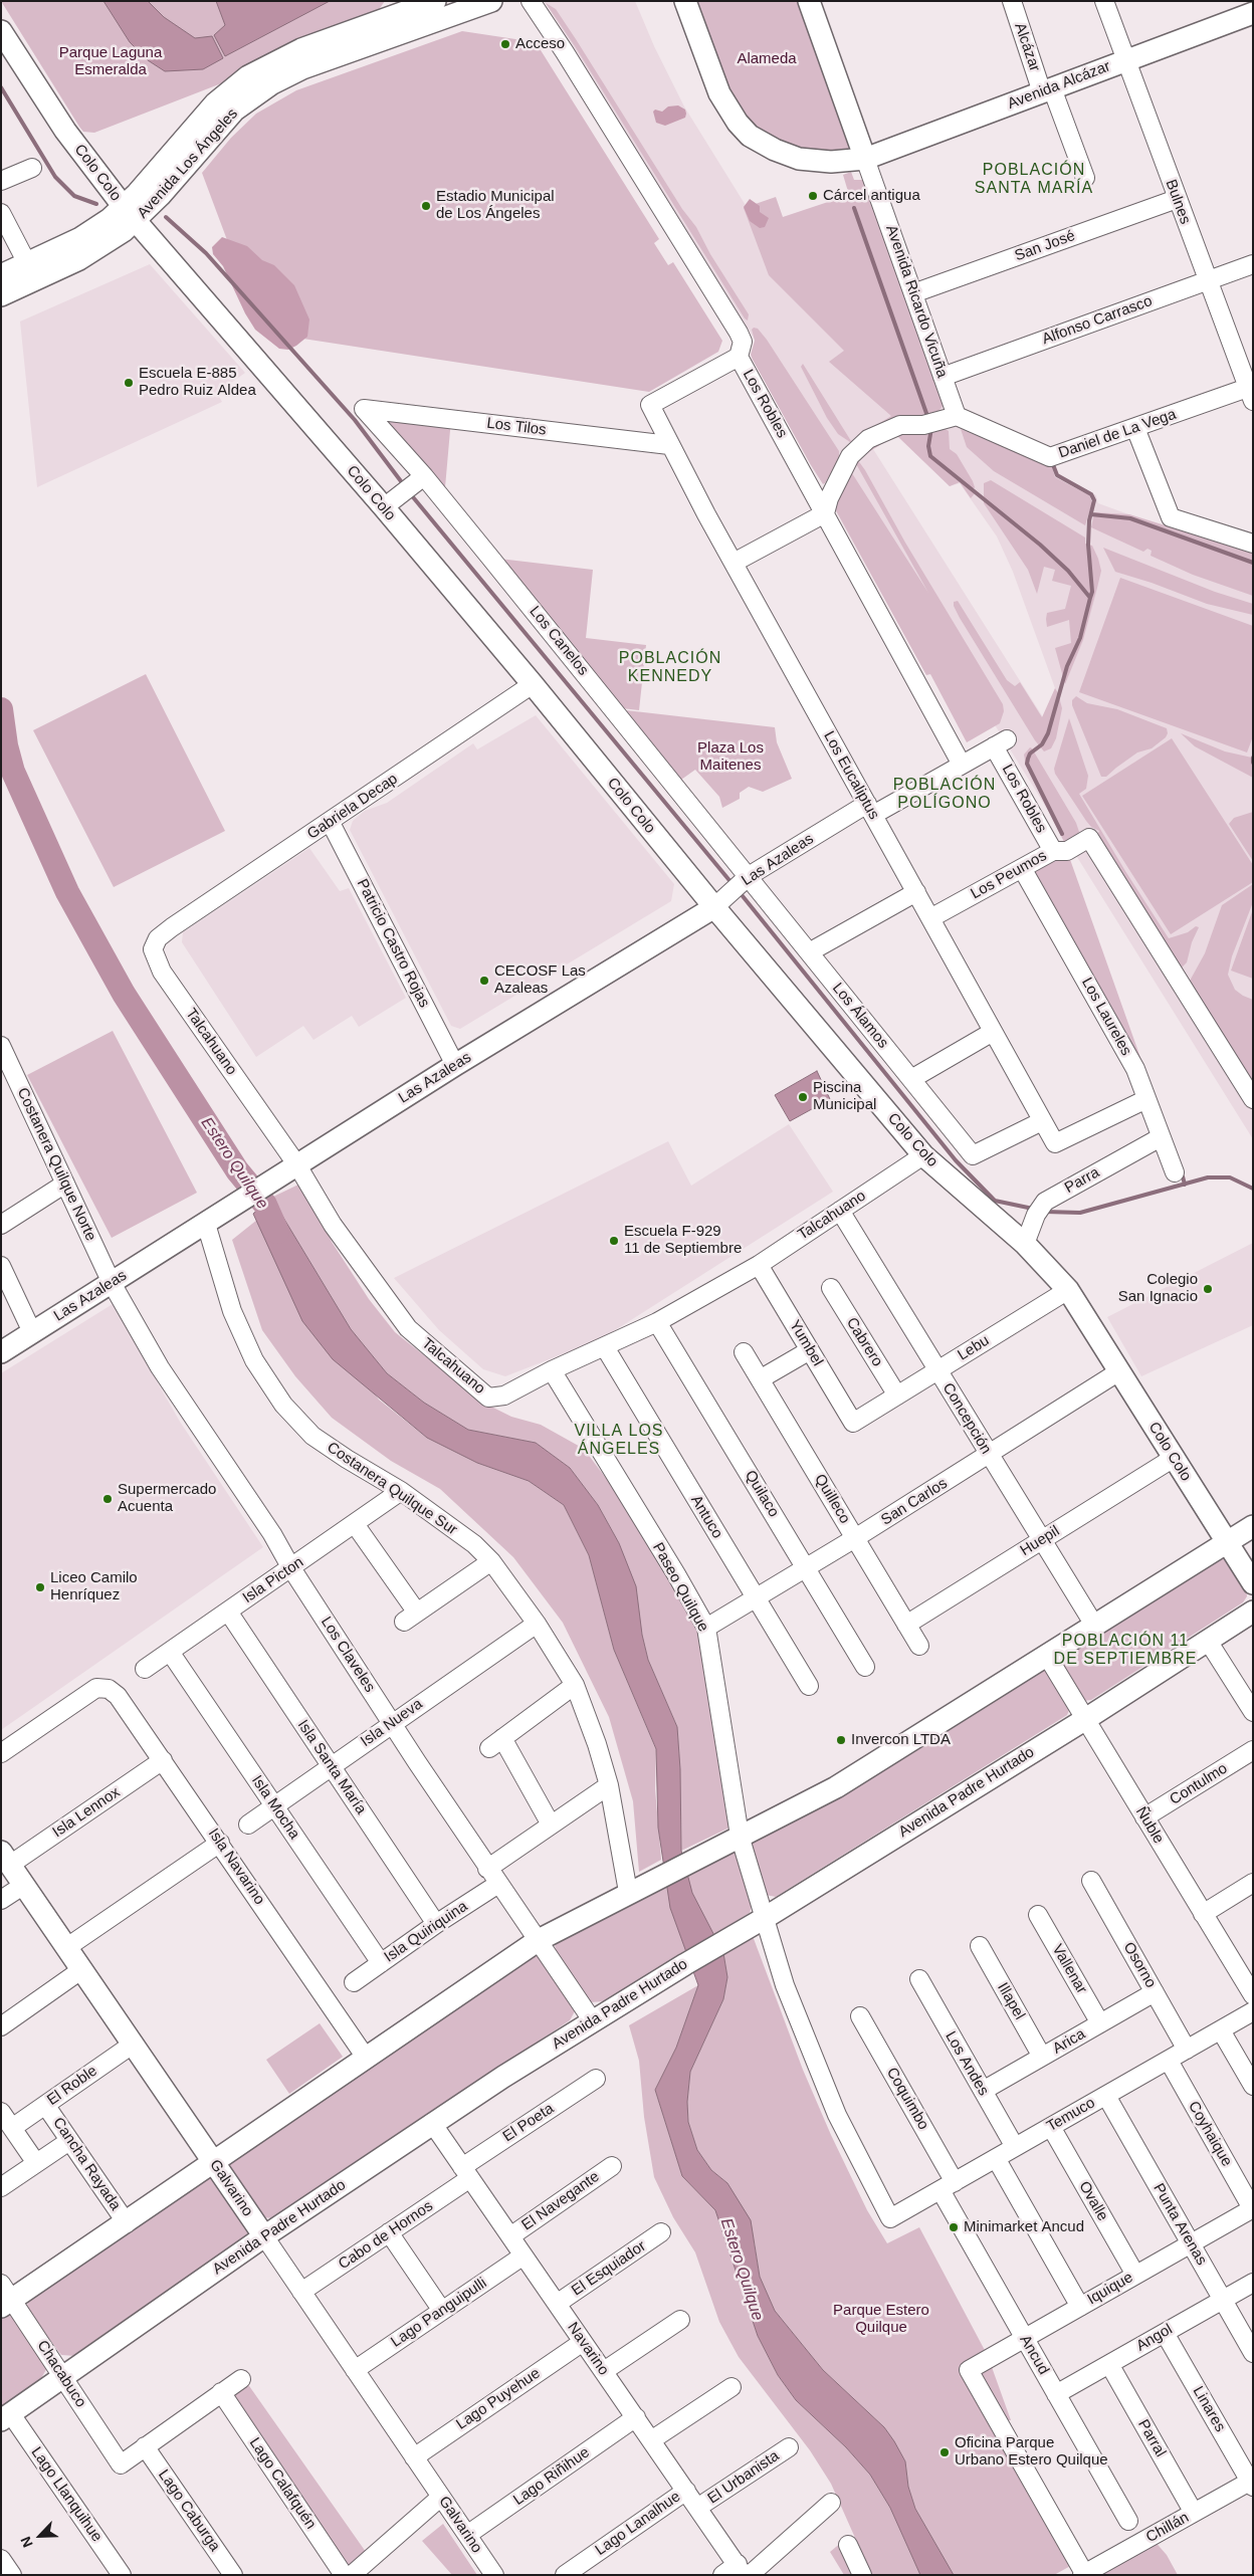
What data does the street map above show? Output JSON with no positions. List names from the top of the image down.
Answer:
{
  "streets": {
    "main road": [
      "Avenida Alcázar",
      "Avenida Los Ángeles",
      "Colo Colo",
      "Avenida Ricardo Vicuña",
      "Las Azaleas",
      "Avenida Padre Hurtado",
      "Galvarino"
    ],
    "street": [
      "Alcázar",
      "Bulnes",
      "San José",
      "Alfonso Carrasco",
      "Los Robles",
      "Los Tilos",
      "Daniel de La Vega",
      "Los Canelos",
      "Los Eucaliptus",
      "Gabriela Decap",
      "Los Peumos",
      "Patricio Castro Rojas",
      "Los Álamos",
      "Los Laureles",
      "Talcahuano",
      "Costanera Quilque Norte",
      "Parra",
      "Cabrero",
      "Yumbel",
      "Lebu",
      "Concepción",
      "Costanera Quilque Sur",
      "Quilaco",
      "Quilleco",
      "San Carlos",
      "Antuco",
      "Huepil",
      "Isla Picton",
      "Paseo Quilque",
      "Los Claveles",
      "Isla Nueva",
      "Isla Santa María",
      "Contulmo",
      "Isla Mocha",
      "Isla Lennox",
      "Ñuble",
      "Isla Navarino",
      "Isla Quiriquina",
      "Osorno",
      "Vallenar",
      "Illapel",
      "Arica",
      "Los Andes",
      "El Roble",
      "Coquimbo",
      "Temuco",
      "El Poeta",
      "Coyhaique",
      "Cancha Rayada",
      "El Navegante",
      "Ovalle",
      "Punta Arenas",
      "Cabo de Hornos",
      "El Esquiador",
      "Iquique",
      "Lago Panguipulli",
      "Angol",
      "Navarino",
      "Ancud",
      "Chacabuco",
      "Lago Puyehue",
      "Linares",
      "Parral",
      "Lago Riñihue",
      "El Urbanista",
      "Lago Calafquén",
      "Lago Llanquihue",
      "Lago Caburga",
      "Lago Lanalhue",
      "Chillán"
    ]
  },
  "crossings": [
    ["Alcázar", "Avenida Alcázar"],
    ["Avenida Alcázar", "Bulnes"],
    ["Avenida Alcázar", "Avenida Ricardo Vicuña"],
    ["Avenida Los Ángeles", "Colo Colo"],
    ["Colo Colo", "Gabriela Decap"],
    ["Colo Colo", "Las Azaleas"],
    ["Colo Colo", "Talcahuano"],
    ["Colo Colo", "Parra"],
    ["Colo Colo", "Lebu"],
    ["Colo Colo", "San Carlos"],
    ["Colo Colo", "Huepil"],
    ["Bulnes", "San José"],
    ["Bulnes", "Alfonso Carrasco"],
    ["Bulnes", "Daniel de La Vega"],
    ["San José", "Avenida Ricardo Vicuña"],
    ["Avenida Ricardo Vicuña", "Alfonso Carrasco"],
    ["Avenida Ricardo Vicuña", "Daniel de La Vega"],
    ["Los Robles", "Los Eucaliptus"],
    ["Los Robles", "Las Azaleas"],
    ["Los Robles", "Los Peumos"],
    ["Los Tilos", "Los Canelos"],
    ["Los Tilos", "Los Eucaliptus"],
    ["Los Canelos", "Las Azaleas"],
    ["Los Canelos", "Los Álamos"],
    ["Los Eucaliptus", "Las Azaleas"],
    ["Los Eucaliptus", "Los Peumos"],
    ["Los Eucaliptus", "Los Álamos"],
    ["Los Eucaliptus", "Los Laureles"],
    ["Gabriela Decap", "Patricio Castro Rojas"],
    ["Gabriela Decap", "Talcahuano"],
    ["Las Azaleas", "Patricio Castro Rojas"],
    ["Las Azaleas", "Los Álamos"],
    ["Las Azaleas", "Talcahuano"],
    ["Las Azaleas", "Costanera Quilque Norte"],
    ["Las Azaleas", "Costanera Quilque Sur"],
    ["Las Azaleas", "Los Claveles"],
    ["Los Peumos", "Los Laureles"],
    ["Los Laureles", "Parra"],
    ["Talcahuano", "Yumbel"],
    ["Talcahuano", "Concepción"],
    ["Talcahuano", "Quilaco"],
    ["Talcahuano", "Antuco"],
    ["Talcahuano", "Paseo Quilque"],
    ["Costanera Quilque Norte", "Los Claveles"],
    ["Cabrero", "Lebu"],
    ["Yumbel", "Lebu"],
    ["Lebu", "Concepción"],
    ["Concepción", "San Carlos"],
    ["Concepción", "Huepil"],
    ["Costanera Quilque Sur", "Isla Picton"],
    ["Costanera Quilque Sur", "Isla Nueva"],
    ["Quilaco", "San Carlos"],
    ["Quilleco", "San Carlos"],
    ["Quilleco", "Huepil"],
    ["San Carlos", "Antuco"],
    ["San Carlos", "Paseo Quilque"],
    ["Isla Picton", "Los Claveles"],
    ["Isla Picton", "Isla Santa María"],
    ["Isla Picton", "Isla Mocha"],
    ["Paseo Quilque", "Avenida Padre Hurtado"],
    ["Paseo Quilque", "Temuco"],
    ["Los Claveles", "Isla Nueva"],
    ["Los Claveles", "Avenida Padre Hurtado"],
    ["Los Claveles", "Isla Quiriquina"],
    ["Isla Nueva", "Isla Santa María"],
    ["Isla Nueva", "Isla Mocha"],
    ["Isla Santa María", "Isla Quiriquina"],
    ["Contulmo", "Ñuble"],
    ["Avenida Padre Hurtado", "Ñuble"],
    ["Avenida Padre Hurtado", "Galvarino"],
    ["Avenida Padre Hurtado", "Navarino"],
    ["Avenida Padre Hurtado", "Chacabuco"],
    ["Avenida Padre Hurtado", "Lago Llanquihue"],
    ["Isla Mocha", "Isla Quiriquina"],
    ["Isla Lennox", "Isla Navarino"],
    ["Isla Lennox", "Galvarino"],
    ["Osorno", "Arica"],
    ["Osorno", "Temuco"],
    ["Vallenar", "Arica"],
    ["Illapel", "Arica"],
    ["Arica", "Los Andes"],
    ["Los Andes", "Temuco"],
    ["El Roble", "Cancha Rayada"],
    ["El Roble", "Galvarino"],
    ["Coquimbo", "Temuco"],
    ["Coquimbo", "Ancud"],
    ["Temuco", "Coyhaique"],
    ["Temuco", "Ovalle"],
    ["Temuco", "Punta Arenas"],
    ["Temuco", "Ancud"],
    ["El Poeta", "Cabo de Hornos"],
    ["El Poeta", "Navarino"],
    ["Coyhaique", "Iquique"],
    ["Galvarino", "Cabo de Hornos"],
    ["Galvarino", "Lago Panguipulli"],
    ["Galvarino", "Lago Puyehue"],
    ["Galvarino", "Lago Riñihue"],
    ["El Navegante", "Navarino"],
    ["Ovalle", "Iquique"],
    ["Punta Arenas", "Iquique"],
    ["Punta Arenas", "Angol"],
    ["Cabo de Hornos", "Navarino"],
    ["El Esquiador", "Navarino"],
    ["Iquique", "Ancud"],
    ["Iquique", "Chillán"],
    ["Lago Panguipulli", "Navarino"],
    ["Angol", "Ancud"],
    ["Angol", "Linares"],
    ["Angol", "Parral"],
    ["Navarino", "Lago Puyehue"],
    ["Navarino", "Lago Riñihue"],
    ["Navarino", "El Urbanista"],
    ["Navarino", "Lago Lanalhue"],
    ["Chacabuco", "Lago Caburga"],
    ["Linares", "Chillán"],
    ["Parral", "Chillán"]
  ],
  "districts": [
    "POBLACIÓN SANTA MARÍA",
    "POBLACIÓN KENNEDY",
    "POBLACIÓN POLÍGONO",
    "VILLA LOS ÁNGELES",
    "POBLACIÓN 11 DE SEPTIEMBRE"
  ],
  "water": ["Estero Quilque"],
  "parks": [
    "Parque Laguna Esmeralda",
    "Alameda",
    "Plaza Los Maitenes",
    "Parque Estero Quilque"
  ],
  "places": [
    "Acceso",
    "Cárcel antigua",
    "Estadio Municipal de Los Ángeles",
    "Escuela E-885 Pedro Ruiz Aldea",
    "CECOSF Las Azaleas",
    "Piscina Municipal",
    "Escuela F-929 11 de Septiembre",
    "Colegio San Ignacio",
    "Supermercado Acuenta",
    "Liceo Camilo Henríquez",
    "Invercon LTDA",
    "Minimarket Ancud",
    "Oficina Parque Urbano Estero Quilque"
  ],
  "north": "bottom left"
}
